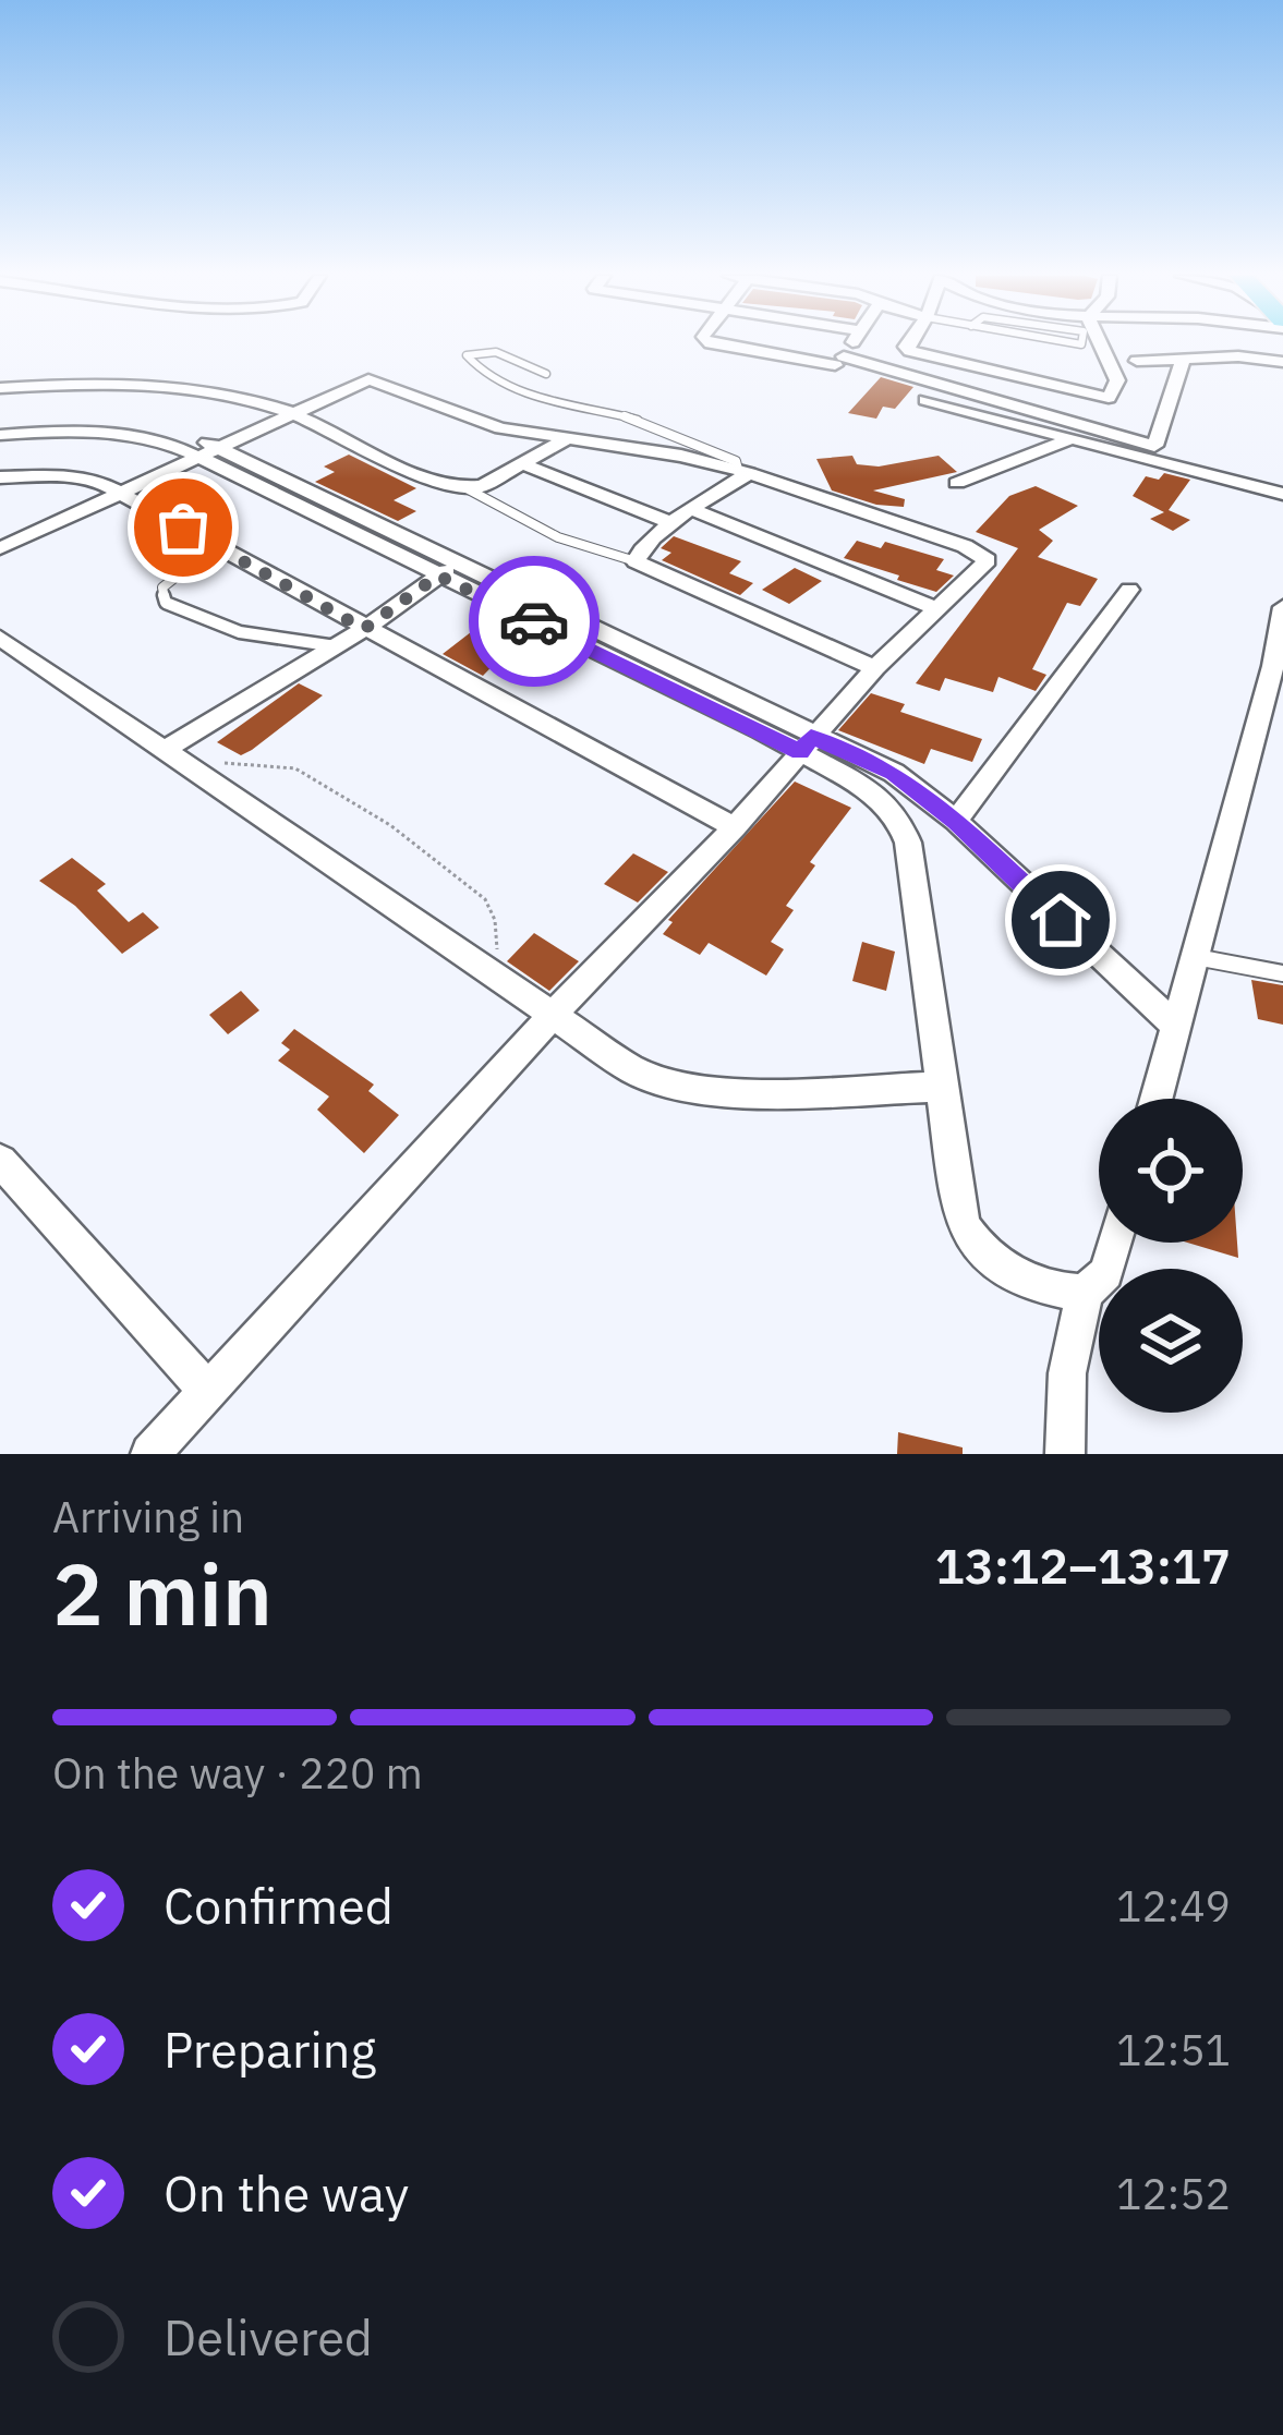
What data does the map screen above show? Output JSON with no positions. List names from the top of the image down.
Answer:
{
  "page": {
    "heading": ["2 min", "Arriving in", "13:12–13:17"],
    "bar": "On the way · 220 m",
    "list": [
      ["Confirmed", "12:49"],
      ["Preparing", "12:51"],
      ["On the way", "12:52"],
      "Delivered"
    ]
  }
}
